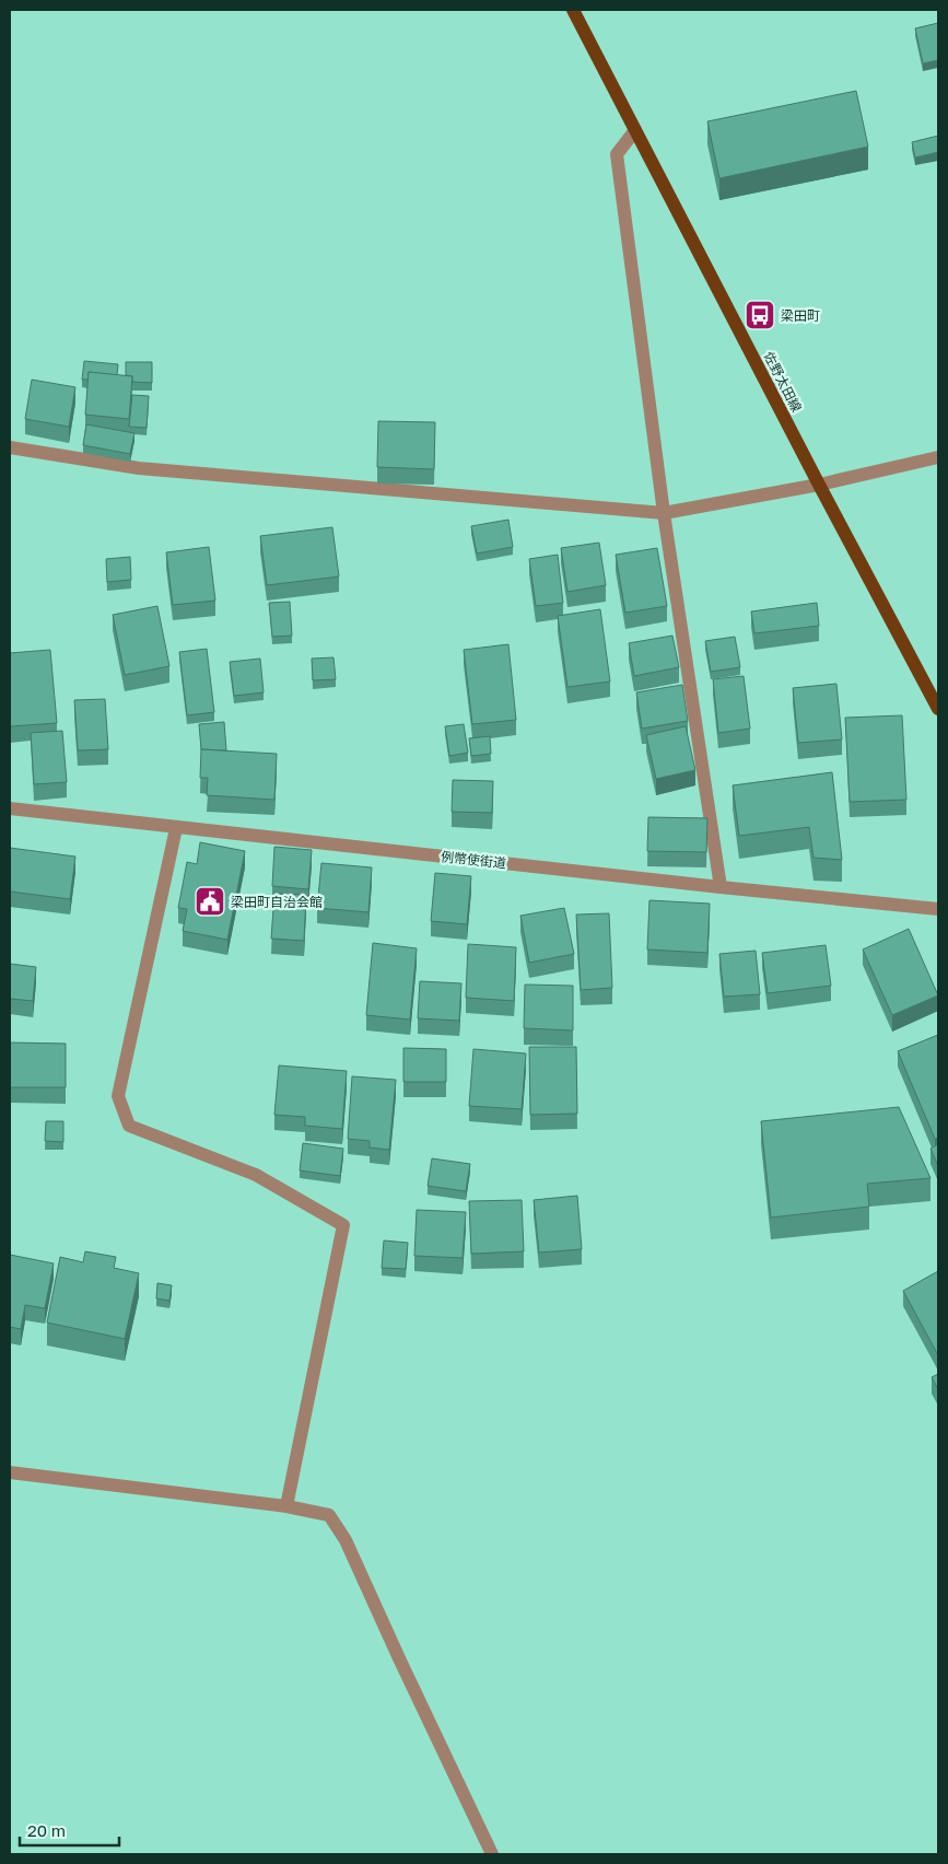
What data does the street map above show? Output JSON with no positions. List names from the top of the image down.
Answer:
{
  "streets": {
    "main road": ["佐野太田線"],
    "street": ["例幣使街道"]
  },
  "places": {
    "bus stop": ["梁田町"],
    "public building": ["梁田町自治会館"]
  },
  "scale_bar": "20 m"
}
